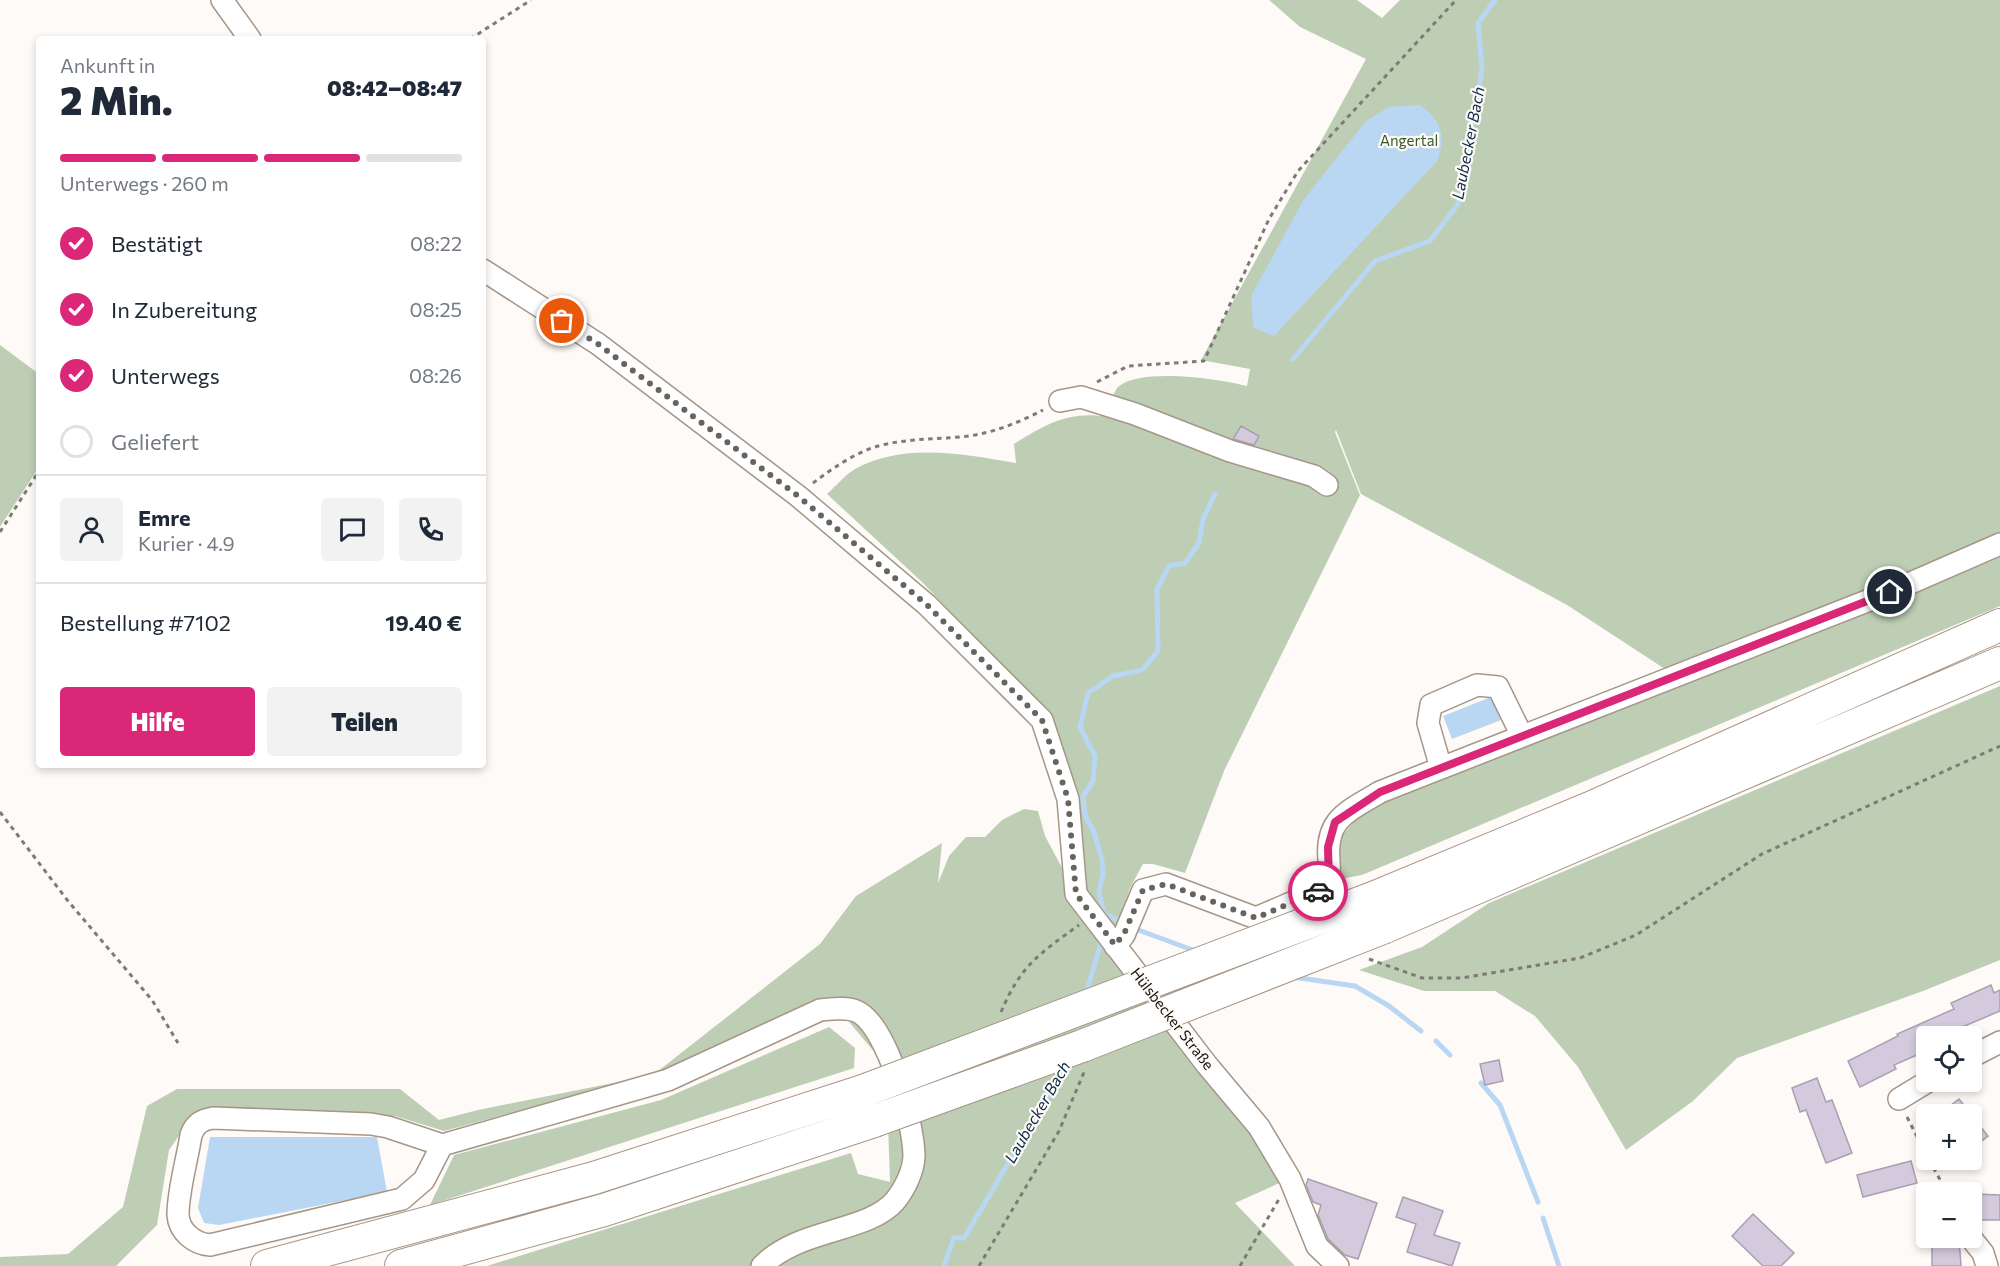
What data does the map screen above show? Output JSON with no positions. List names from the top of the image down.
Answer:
{
  "streets": {
    "street": ["Hülsbecker Straße"]
  },
  "water": ["Laubecker Bach"],
  "parks": ["Angertal"],
  "page": {
    "heading": ["2 Min.", "Ankunft in", "08:42–08:47"],
    "panel": [
      "Emre",
      "Kurier · 4.9",
      "Bestellung #7102",
      "19.40 €"
    ],
    "bar": "Unterwegs · 260 m",
    "list": [
      ["Bestätigt", "08:22"],
      ["In Zubereitung", "08:25"],
      ["Unterwegs", "08:26"],
      "Geliefert"
    ],
    "buttons": ["Hilfe", "Teilen"],
    "map_buttons": ["+", "−"]
  }
}
